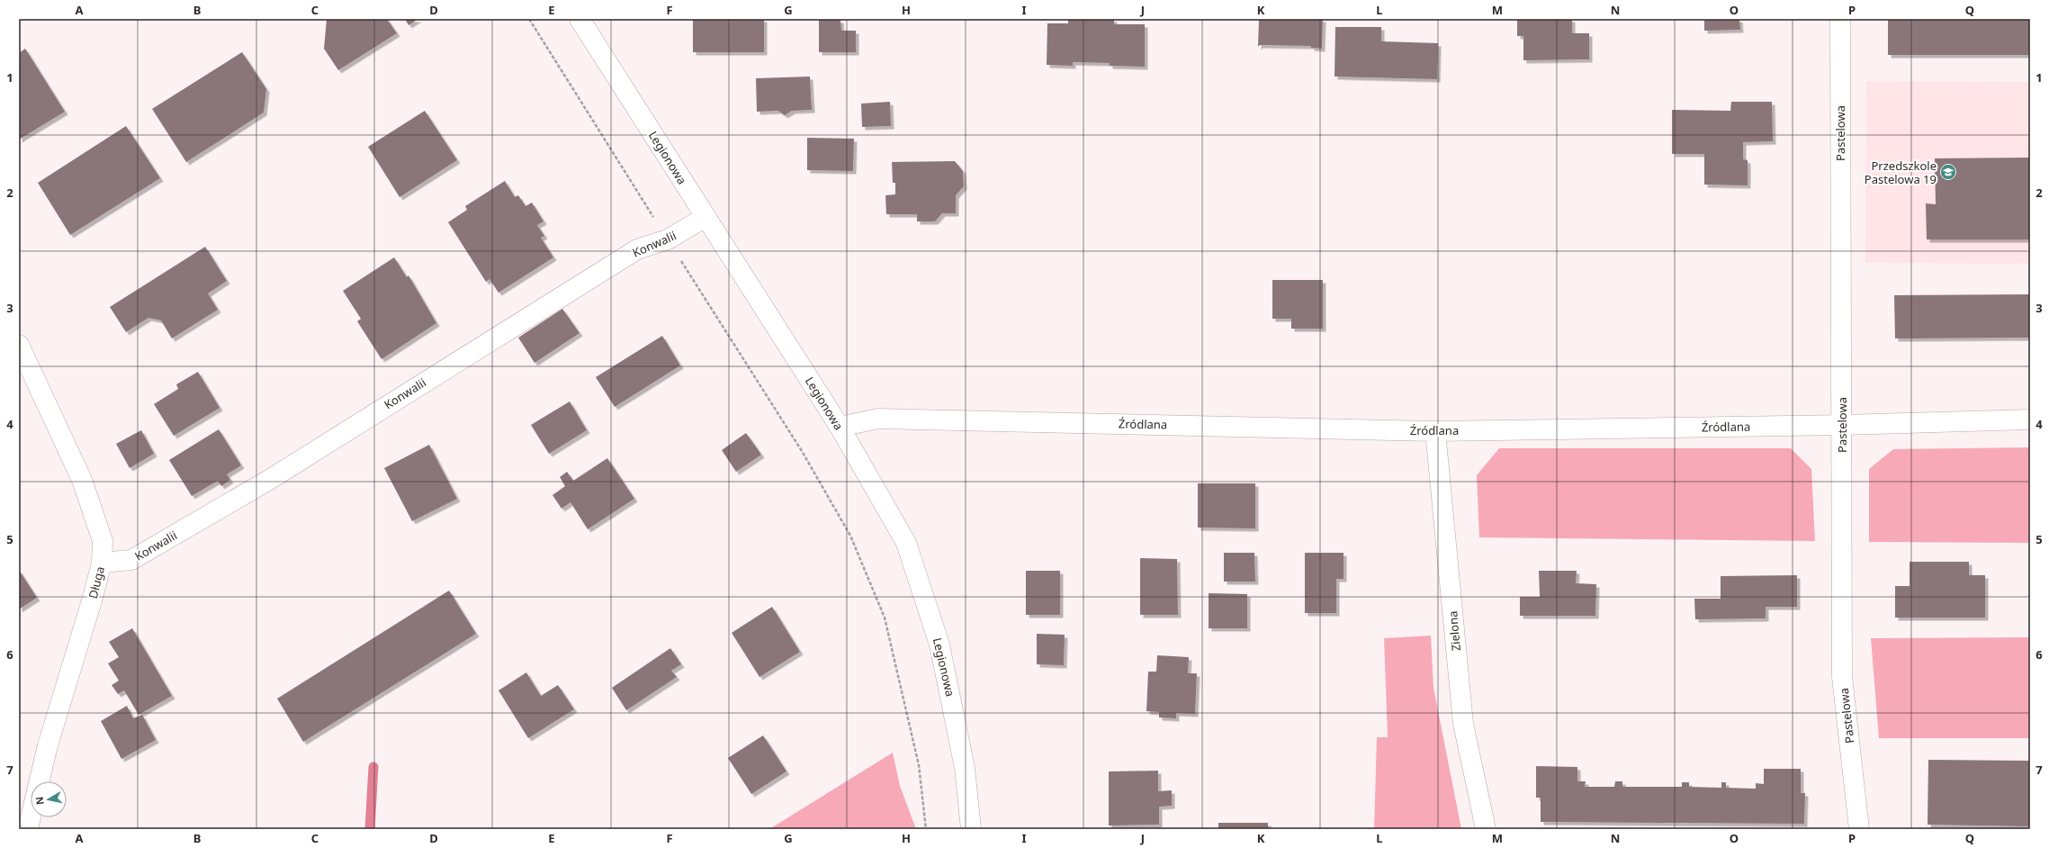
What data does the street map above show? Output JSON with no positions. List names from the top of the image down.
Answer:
{
  "streets": {
    "street": [
      "Pastelowa",
      "Legionowa",
      "Konwalii",
      "Źródlana",
      "Długa",
      "Zielona"
    ]
  },
  "crossings": [
    ["Pastelowa", "Źródlana"],
    ["Legionowa", "Konwalii"],
    ["Legionowa", "Źródlana"],
    ["Konwalii", "Długa"],
    ["Źródlana", "Zielona"]
  ],
  "places": {
    "school or university": ["Przedszkole Pastelowa 19"]
  },
  "north": "left",
  "grid": {
    "columns": [
      "A",
      "B",
      "C",
      "D",
      "E",
      "F",
      "G",
      "H",
      "I",
      "J",
      "K",
      "L",
      "M",
      "N",
      "O",
      "P",
      "Q"
    ],
    "rows": [
      "1",
      "2",
      "3",
      "4",
      "5",
      "6",
      "7"
    ]
  }
}
